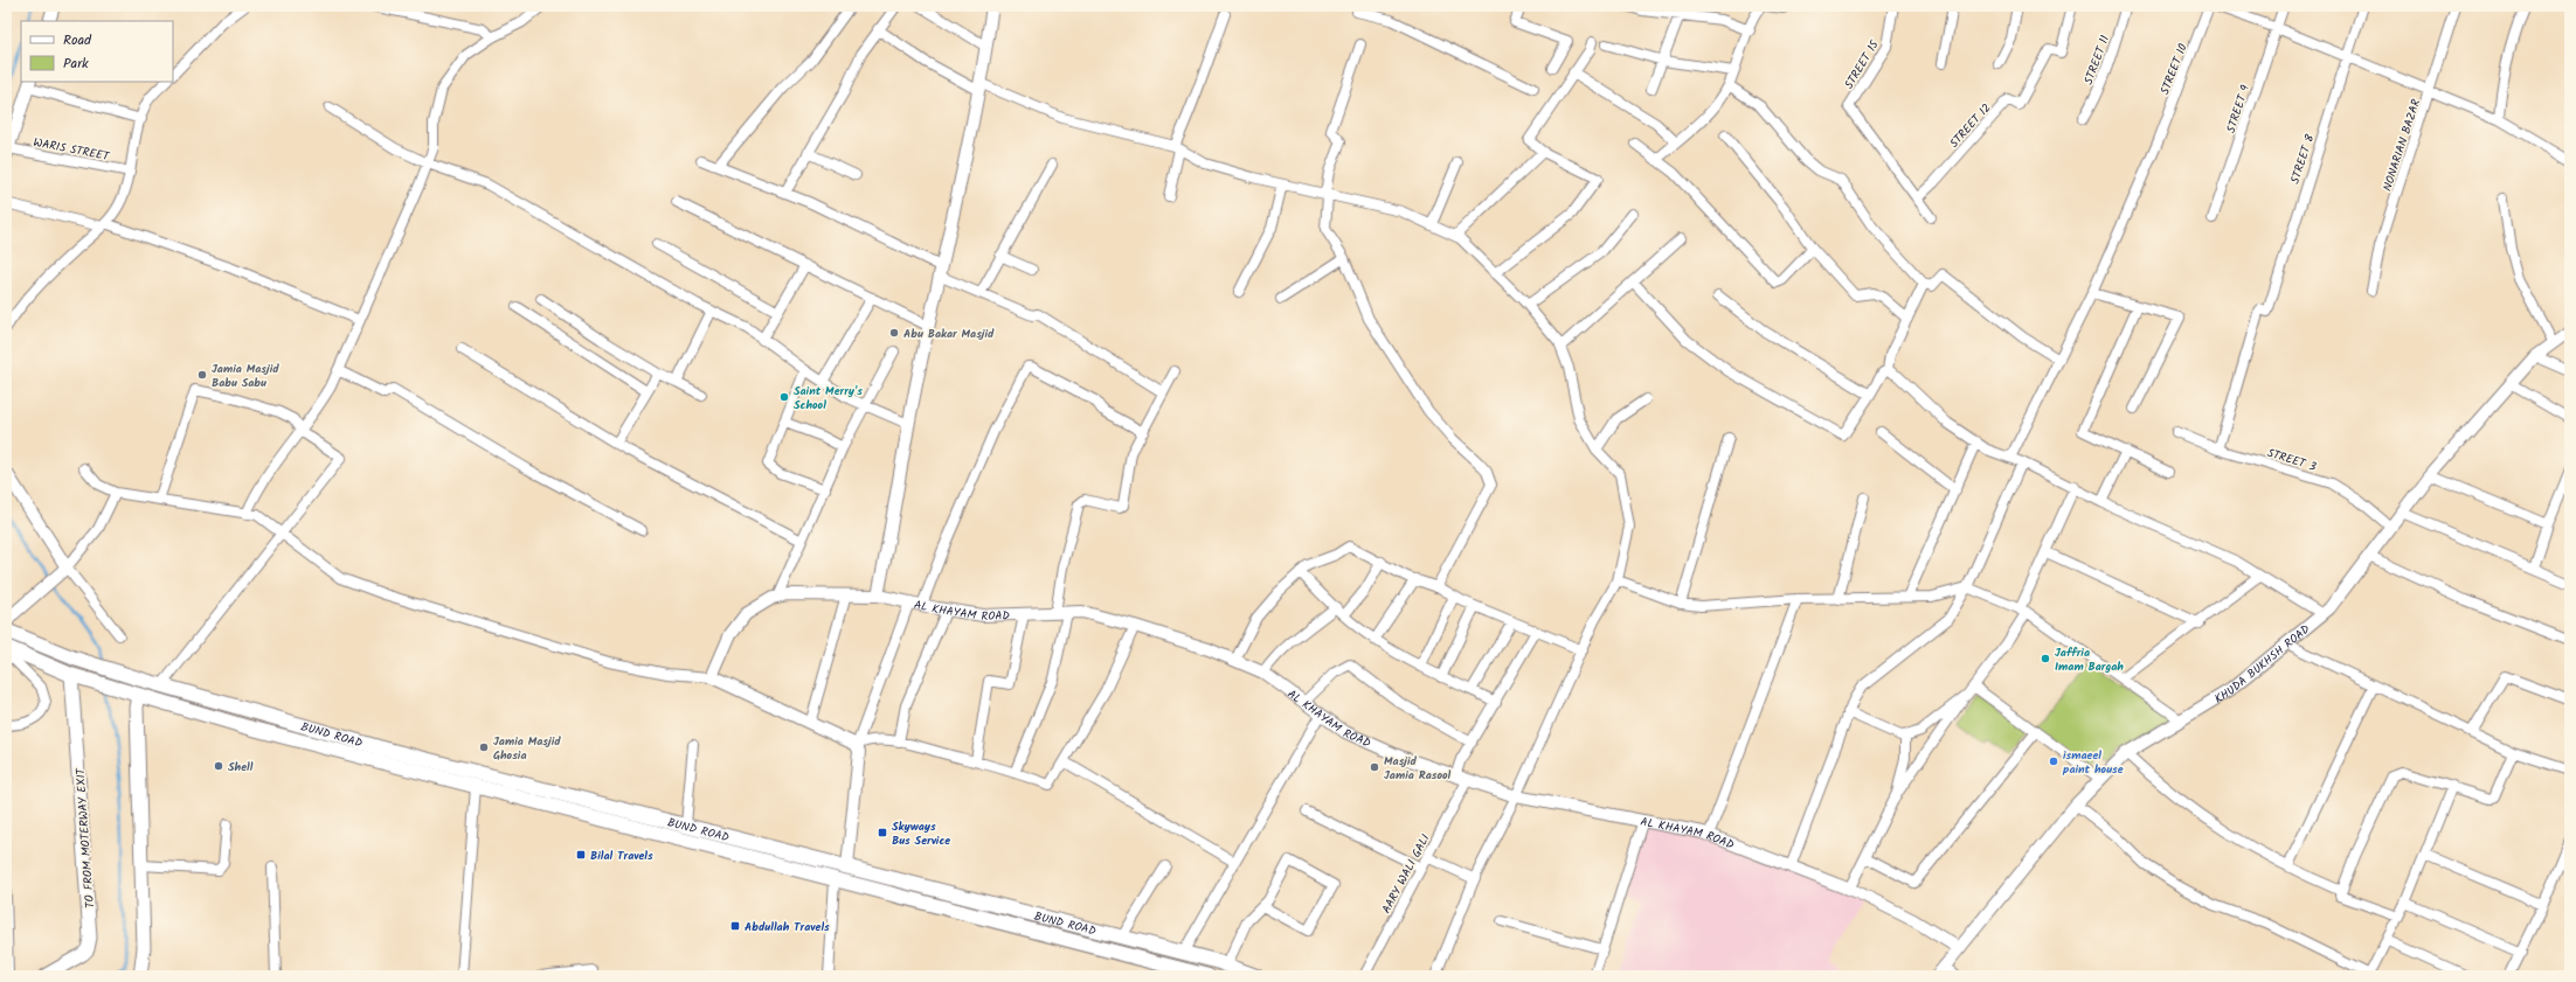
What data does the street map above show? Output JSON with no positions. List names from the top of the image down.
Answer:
{
  "streets": {
    "main road": ["BUND ROAD", "TO FROM MOTERWAY EXIT"],
    "street": [
      "STREET 11",
      "STREET 15",
      "STREET 10",
      "STREET 9",
      "STREET 12",
      "NONARIAN BAZAR",
      "WARIS STREET",
      "STREET 8",
      "STREET 3",
      "AL KHAYAM ROAD",
      "KHUDA BUKHSH ROAD",
      "AARY WALI GALI"
    ]
  },
  "crossings": [
    ["STREET 15", "STREET 12"],
    ["STREET 8", "STREET 3"],
    ["STREET 3", "KHUDA BUKHSH ROAD"],
    ["AL KHAYAM ROAD", "KHUDA BUKHSH ROAD"],
    ["AL KHAYAM ROAD", "AARY WALI GALI"],
    ["BUND ROAD", "TO FROM MOTERWAY EXIT"]
  ],
  "places": {
    "other": [
      "Abu Bakar Masjid",
      "Jamia Masjid Babu Sabu",
      "Saint Merry's School",
      "Jaffria Imam Bargah",
      "Jamia Masjid Ghosia",
      "ismaeel paint house",
      "Shell",
      "Masjid Jamia Rasool"
    ],
    "transit": ["Skyways Bus Service", "Bilal Travels", "Abdullah Travels"]
  },
  "legend": ["Road", "Park"]
}
